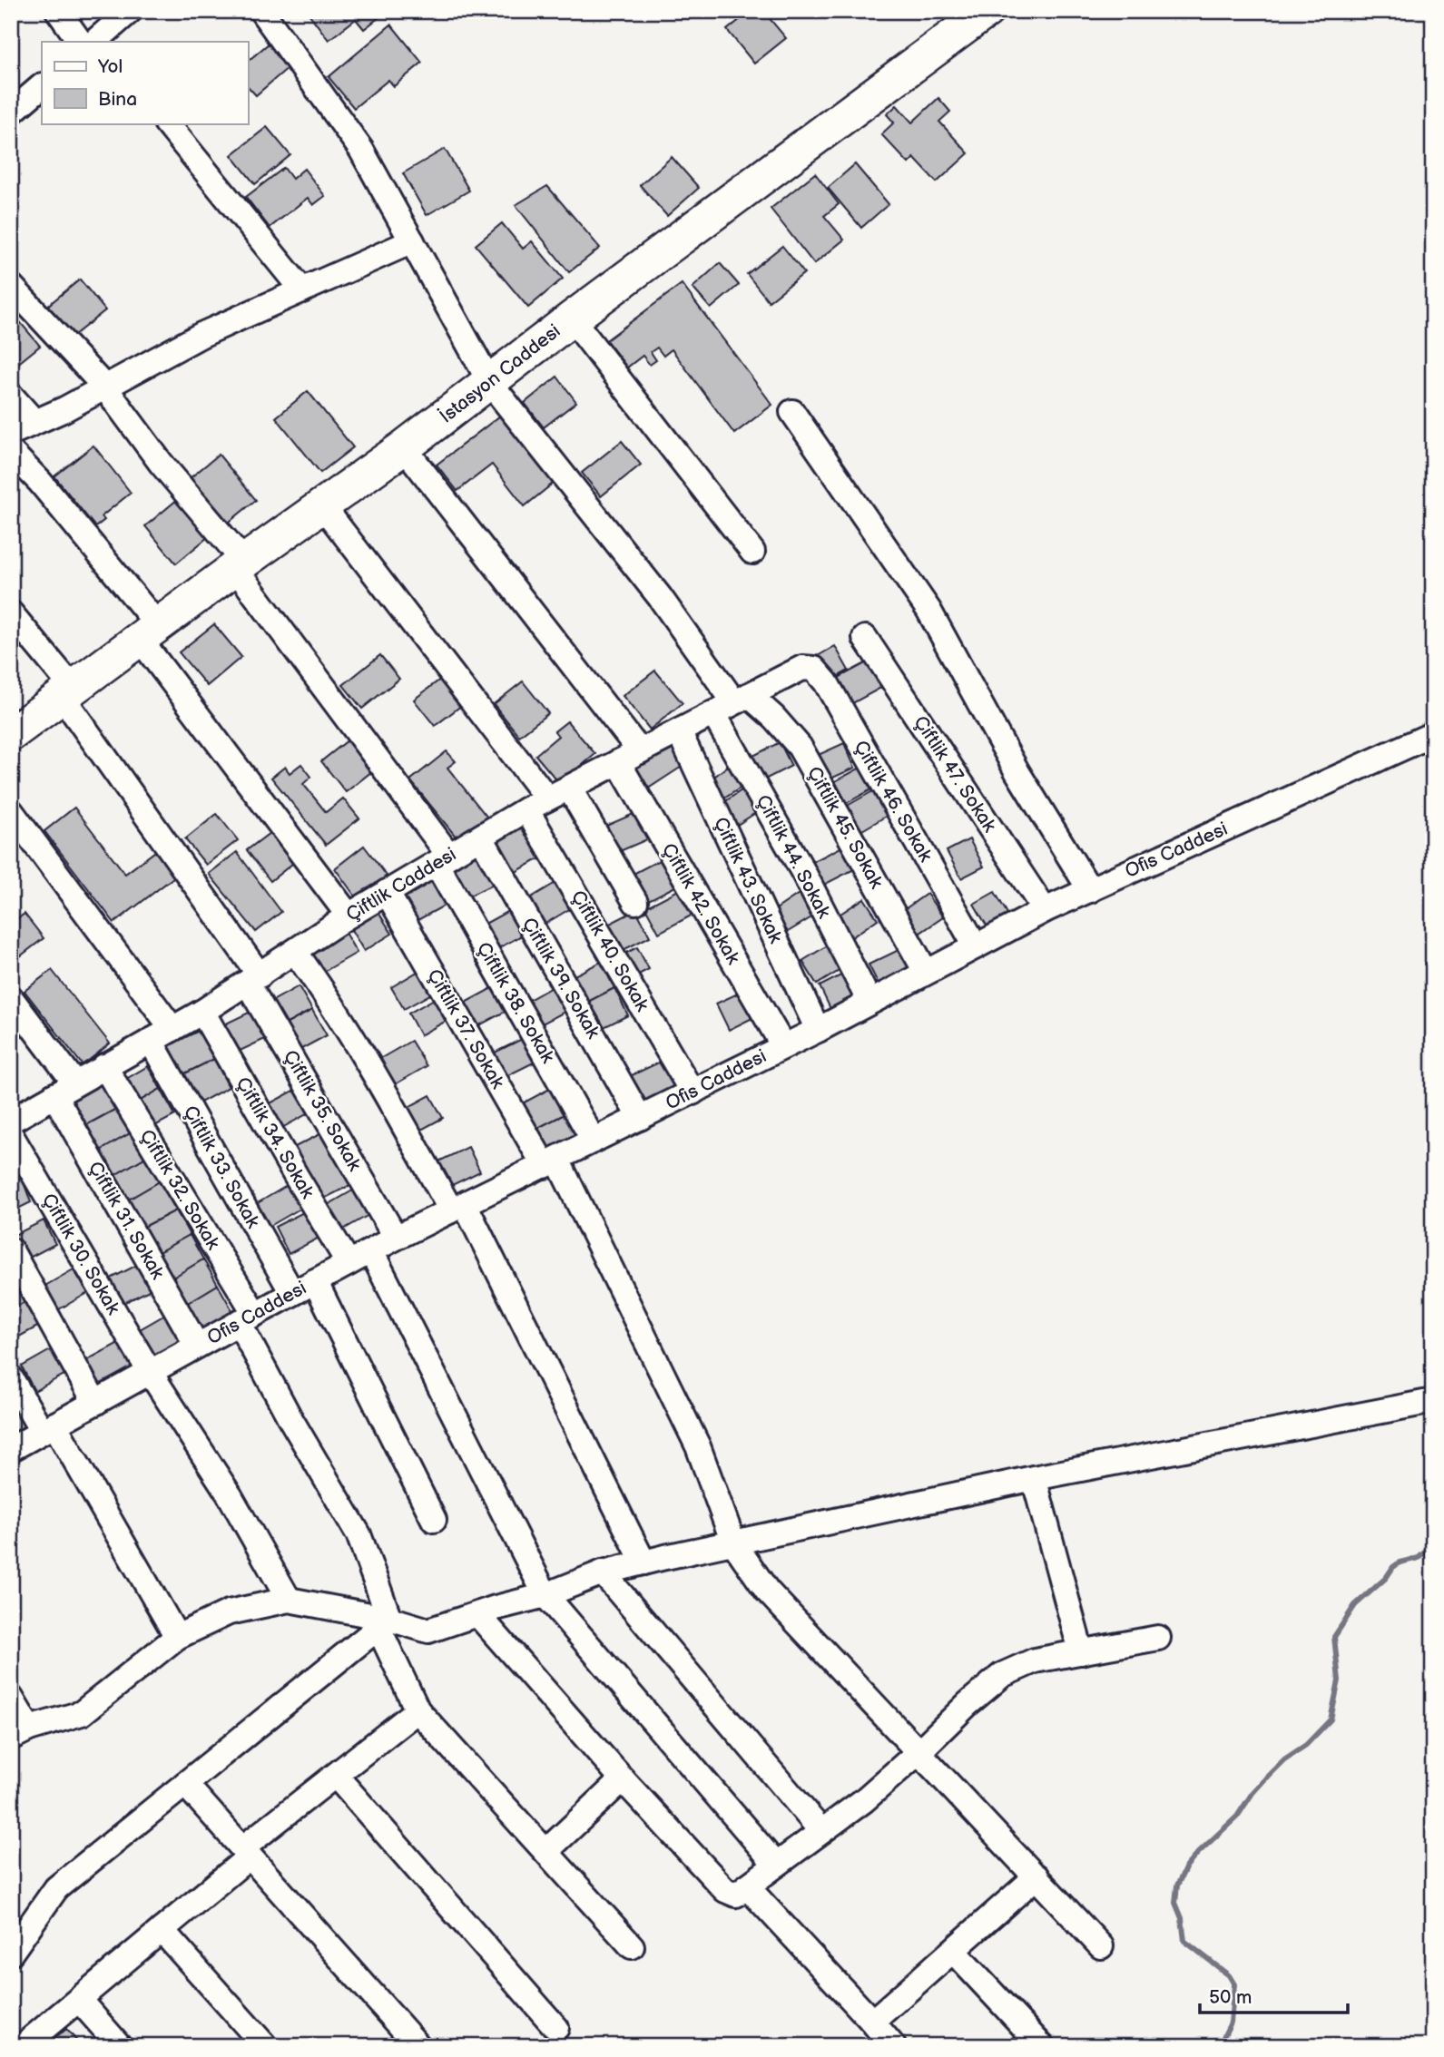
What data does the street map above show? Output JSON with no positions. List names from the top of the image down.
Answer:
{
  "streets": {
    "main road": ["İstasyon Caddesi"],
    "street": [
      "Çiftlik 47. Sokak",
      "Çiftlik 46. Sokak",
      "Çiftlik 45. Sokak",
      "Ofis Caddesi",
      "Çiftlik 44. Sokak",
      "Çiftlik 43. Sokak",
      "Çiftlik Caddesi",
      "Çiftlik 42. Sokak",
      "Çiftlik 40. Sokak",
      "Çiftlik 39. Sokak",
      "Çiftlik 38. Sokak",
      "Çiftlik 37. Sokak",
      "Çiftlik 35. Sokak",
      "Çiftlik 34. Sokak",
      "Çiftlik 33. Sokak",
      "Çiftlik 32. Sokak",
      "Çiftlik 31. Sokak",
      "Çiftlik 30. Sokak"
    ]
  },
  "crossings": [
    ["İstasyon Caddesi", "Çiftlik 40. Sokak"],
    ["İstasyon Caddesi", "Çiftlik 38. Sokak"],
    ["İstasyon Caddesi", "Çiftlik 35. Sokak"],
    ["Çiftlik 47. Sokak", "Ofis Caddesi"],
    ["Çiftlik 46. Sokak", "Ofis Caddesi"],
    ["Çiftlik 46. Sokak", "Çiftlik Caddesi"],
    ["Çiftlik 45. Sokak", "Ofis Caddesi"],
    ["Çiftlik 45. Sokak", "Çiftlik 44. Sokak"],
    ["Çiftlik 45. Sokak", "Çiftlik Caddesi"],
    ["Ofis Caddesi", "Çiftlik 44. Sokak"],
    ["Ofis Caddesi", "Çiftlik 43. Sokak"],
    ["Ofis Caddesi", "Çiftlik 42. Sokak"],
    ["Ofis Caddesi", "Çiftlik 40. Sokak"],
    ["Ofis Caddesi", "Çiftlik 39. Sokak"],
    ["Ofis Caddesi", "Çiftlik 38. Sokak"],
    ["Ofis Caddesi", "Çiftlik 37. Sokak"],
    ["Ofis Caddesi", "Çiftlik 35. Sokak"],
    ["Ofis Caddesi", "Çiftlik 34. Sokak"],
    ["Ofis Caddesi", "Çiftlik 33. Sokak"],
    ["Ofis Caddesi", "Çiftlik 32. Sokak"],
    ["Ofis Caddesi", "Çiftlik 31. Sokak"],
    ["Ofis Caddesi", "Çiftlik 30. Sokak"],
    ["Çiftlik 44. Sokak", "Çiftlik Caddesi"],
    ["Çiftlik 43. Sokak", "Çiftlik Caddesi"],
    ["Çiftlik Caddesi", "Çiftlik 42. Sokak"],
    ["Çiftlik Caddesi", "Çiftlik 40. Sokak"],
    ["Çiftlik Caddesi", "Çiftlik 39. Sokak"],
    ["Çiftlik Caddesi", "Çiftlik 38. Sokak"],
    ["Çiftlik Caddesi", "Çiftlik 37. Sokak"],
    ["Çiftlik Caddesi", "Çiftlik 35. Sokak"],
    ["Çiftlik Caddesi", "Çiftlik 34. Sokak"],
    ["Çiftlik Caddesi", "Çiftlik 33. Sokak"],
    ["Çiftlik Caddesi", "Çiftlik 32. Sokak"],
    ["Çiftlik Caddesi", "Çiftlik 31. Sokak"]
  ],
  "legend": ["Yol", "Bina"],
  "scale_bar": "50 m"
}
